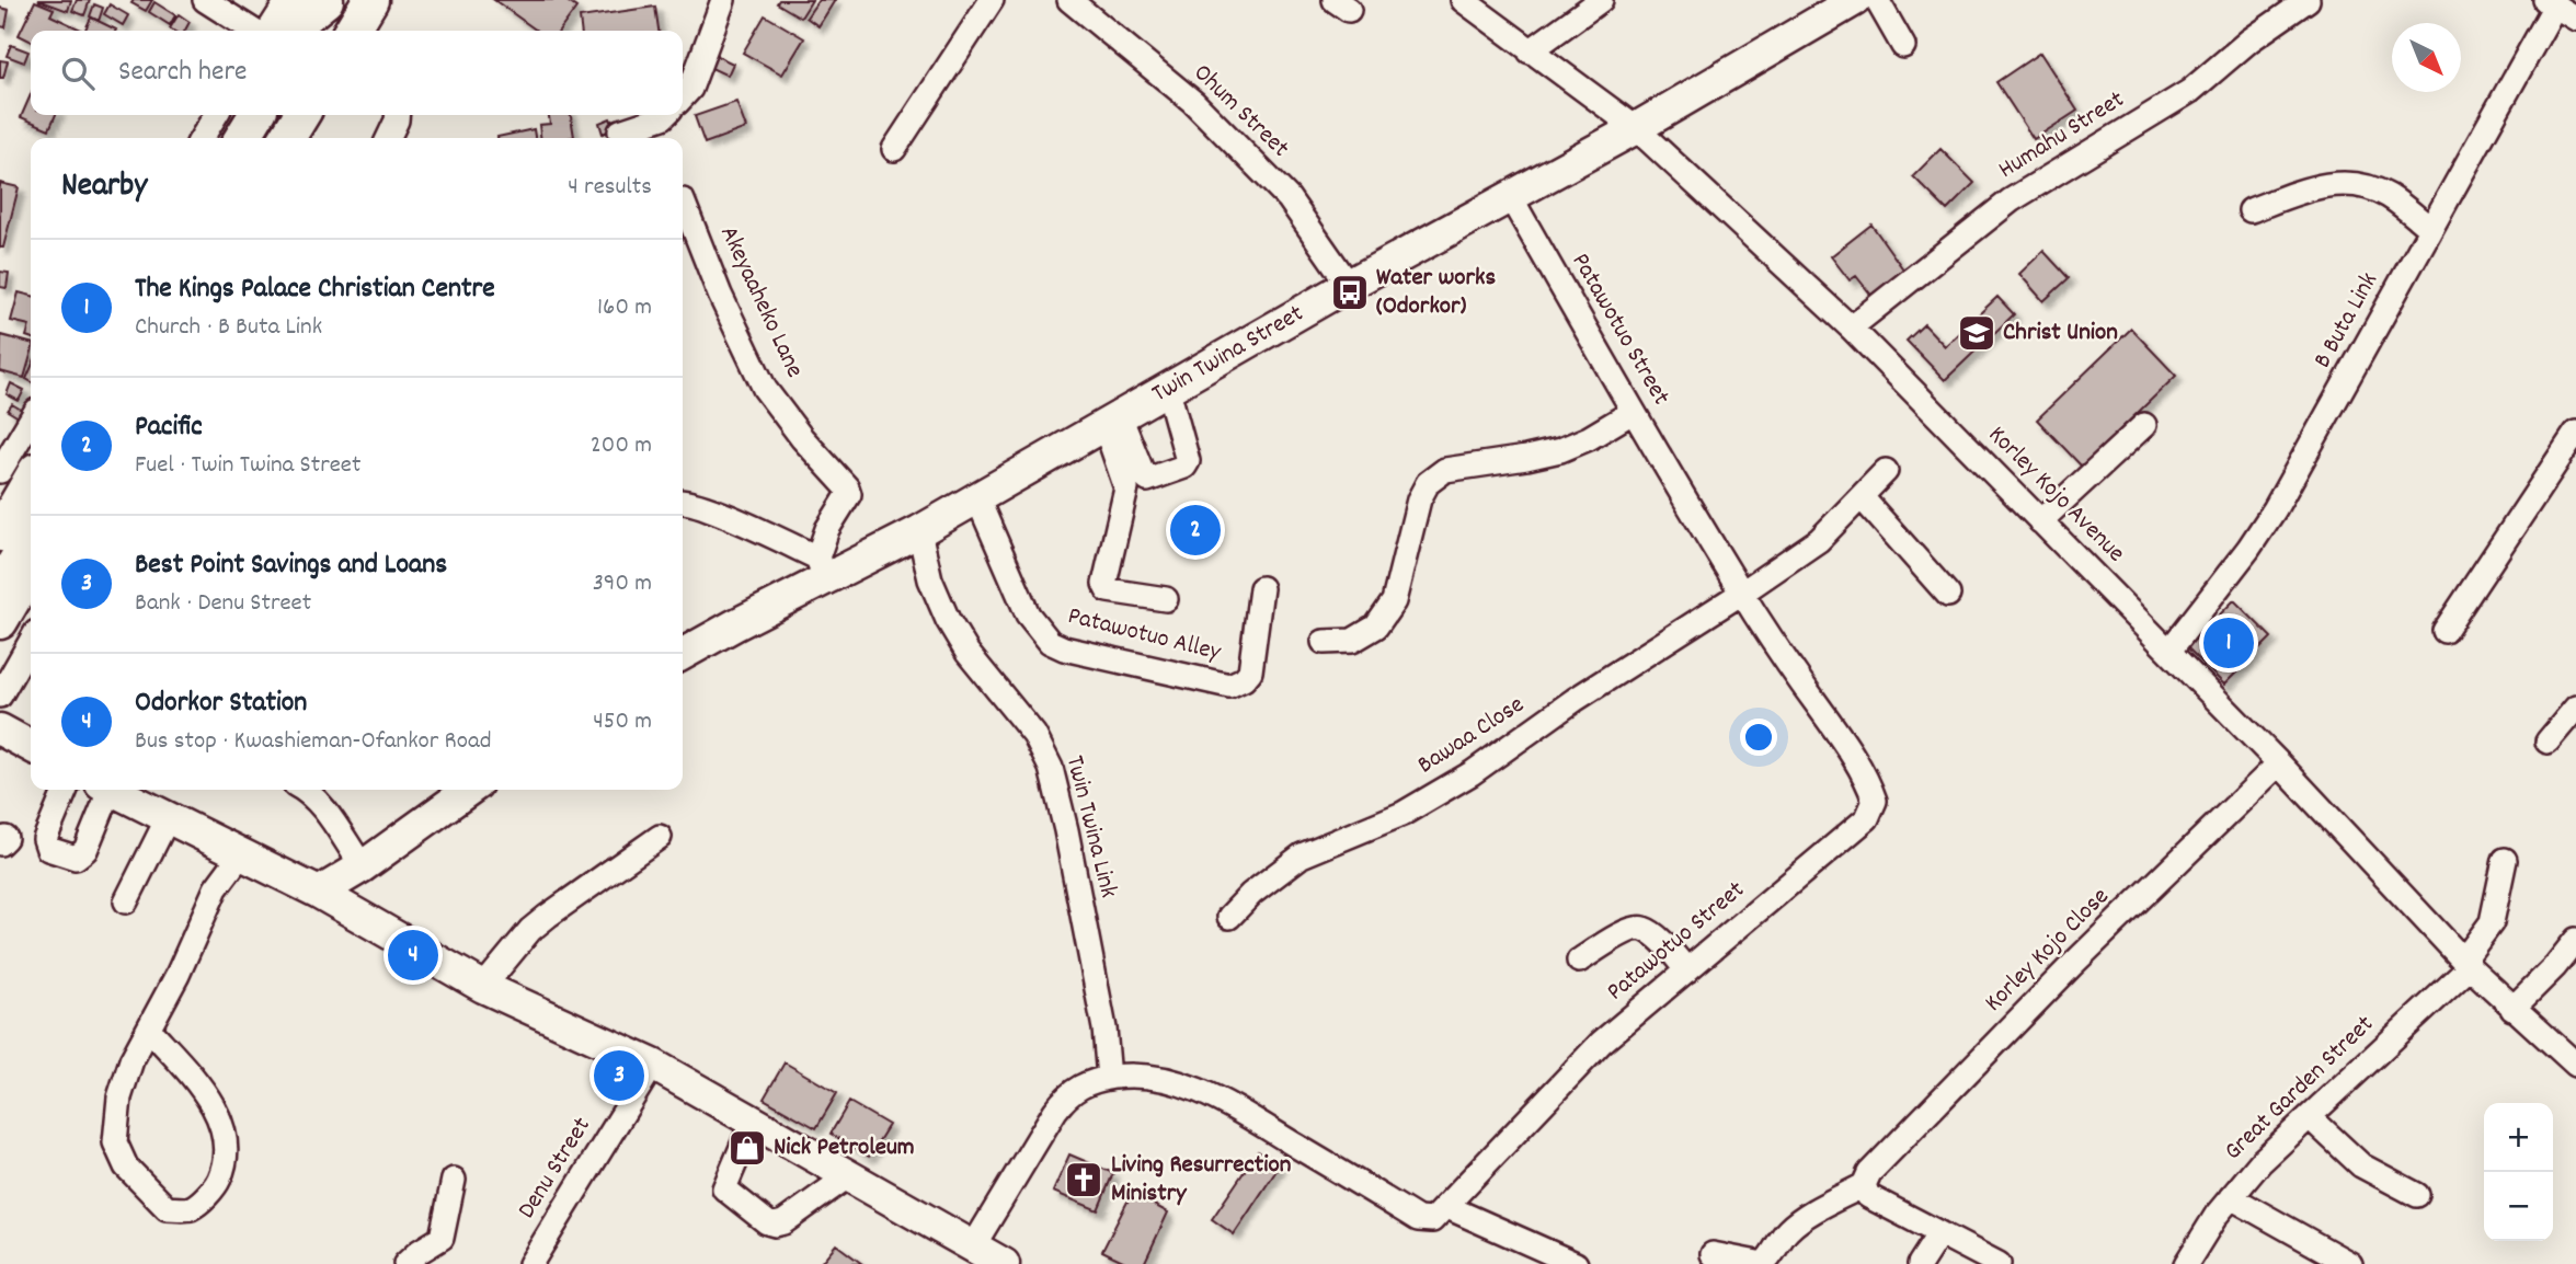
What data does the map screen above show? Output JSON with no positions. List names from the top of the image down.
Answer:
{
  "streets": {
    "main road": ["Twin Twina Street"],
    "street": [
      "Ohum Street",
      "Humahu Street",
      "Akeyaaheko Lane",
      "B Buta Link",
      "Patawotuo Street",
      "Korley Kojo Avenue",
      "Patawotuo Alley",
      "Bawaa Close",
      "Twin Twina Link",
      "Korley Kojo Close",
      "Great Garden Street",
      "Denu Street"
    ]
  },
  "crossings": [
    ["Ohum Street", "Twin Twina Street"],
    ["Humahu Street", "Korley Kojo Avenue"],
    ["Akeyaaheko Lane", "Twin Twina Street"],
    ["B Buta Link", "Korley Kojo Avenue"],
    ["Patawotuo Street", "Twin Twina Street"],
    ["Patawotuo Street", "Bawaa Close"],
    ["Patawotuo Street", "Twin Twina Link"],
    ["Twin Twina Street", "Korley Kojo Avenue"],
    ["Twin Twina Street", "Patawotuo Alley"],
    ["Twin Twina Street", "Twin Twina Link"],
    ["Korley Kojo Avenue", "Korley Kojo Close"],
    ["Korley Kojo Avenue", "Great Garden Street"]
  ],
  "places": {
    "bus stop": ["Water works (Odorkor)"],
    "school or university": ["Christ Union"],
    "shop": ["Nick Petroleum"],
    "church": ["Living Resurrection Ministry"]
  },
  "north": "bottom right",
  "page": {
    "search": "Search here",
    "heading": ["Nearby", "4 results"],
    "list": [
      {
        "mark": "1",
        "name": "The Kings Palace Christian Centre",
        "note": "Church · B Buta Link",
        "value": "160 m"
      },
      {
        "mark": "2",
        "name": "Pacific",
        "note": "Fuel · Twin Twina Street",
        "value": "200 m"
      },
      {
        "mark": "3",
        "name": "Best Point Savings and Loans",
        "note": "Bank · Denu Street",
        "value": "390 m"
      },
      {
        "mark": "4",
        "name": "Odorkor Station",
        "note": "Bus stop · Kwashieman-Ofankor Road",
        "value": "450 m"
      }
    ],
    "pins": [
      "2",
      "1",
      "4",
      "3"
    ],
    "map_buttons": ["+", "−"]
  }
}
